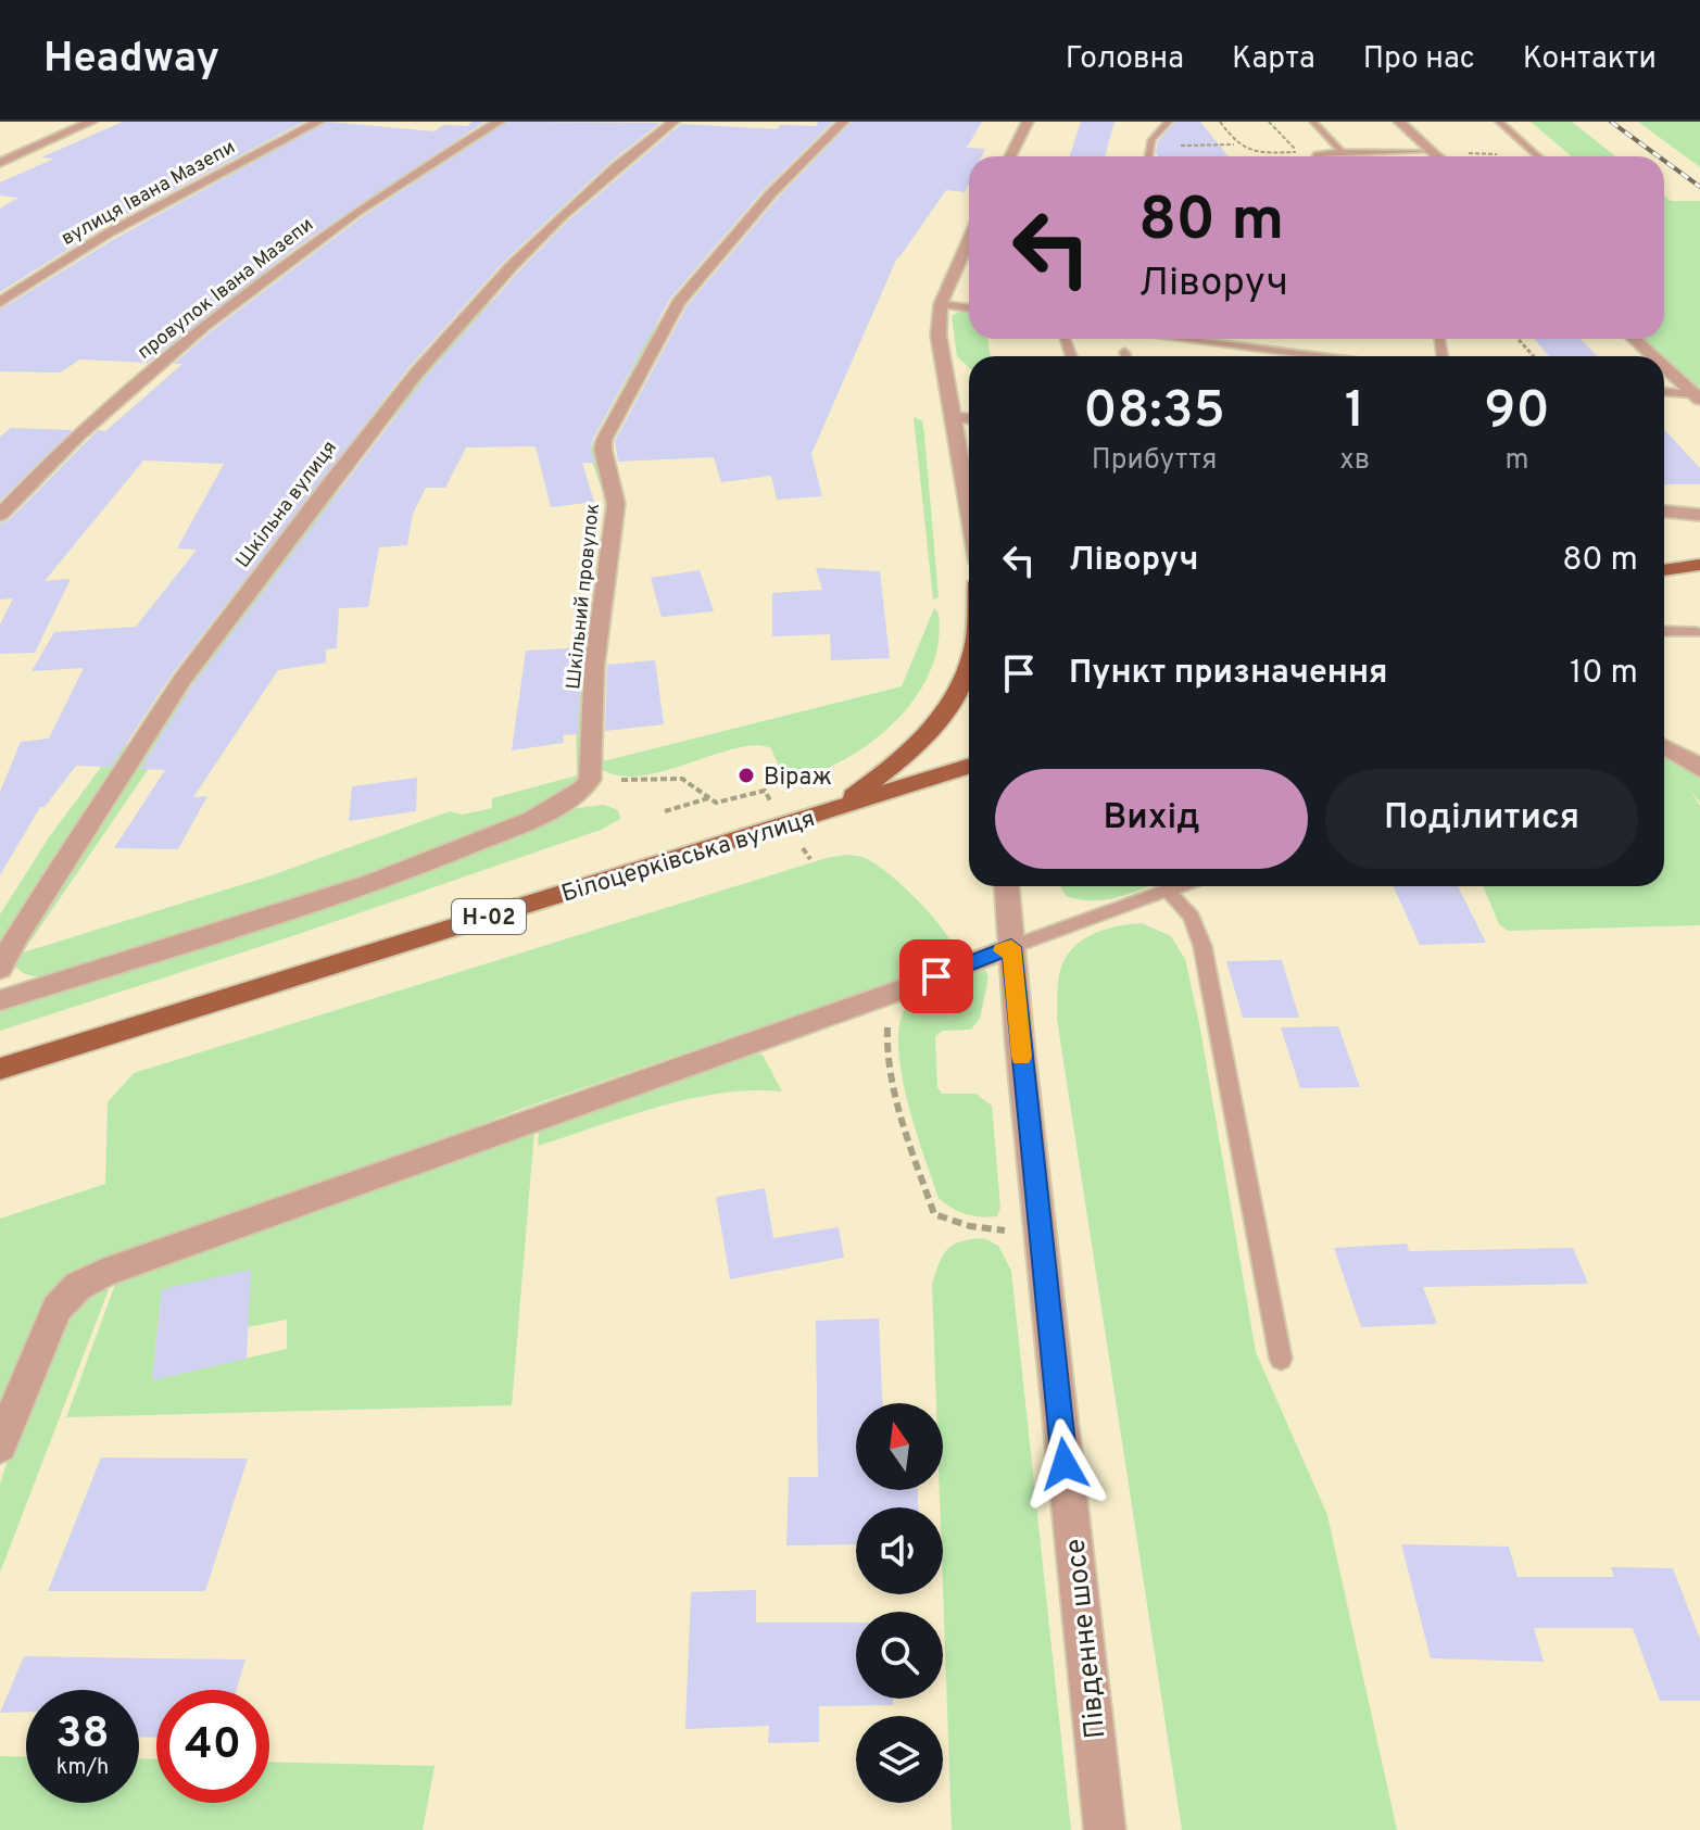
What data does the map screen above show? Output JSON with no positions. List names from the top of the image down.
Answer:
{
  "streets": {
    "main road": ["Білоцерківська вулиця", "Н-02"],
    "street": [
      "вулиця Івана Мазепи",
      "провулок Івана Мазепи",
      "Шкільна вулиця",
      "Шкільний провулок",
      "Південне шосе"
    ]
  },
  "places": ["Віраж"],
  "north": "top",
  "page": {
    "header": "Headway",
    "nav": [
      "Головна",
      "Карта",
      "Про нас",
      "Контакти"
    ],
    "turn": ["80 m", "Ліворуч"],
    "eta": [
      "08:35",
      "Прибуття",
      "1",
      "хв",
      "90",
      "m"
    ],
    "list": [
      {
        "name": "Ліворуч",
        "value": "80 m"
      },
      {
        "name": "Пункт призначення",
        "value": "10 m"
      }
    ],
    "buttons": ["Вихід", "Поділитися"],
    "speed": "38 km/h",
    "limit": "40"
  }
}
